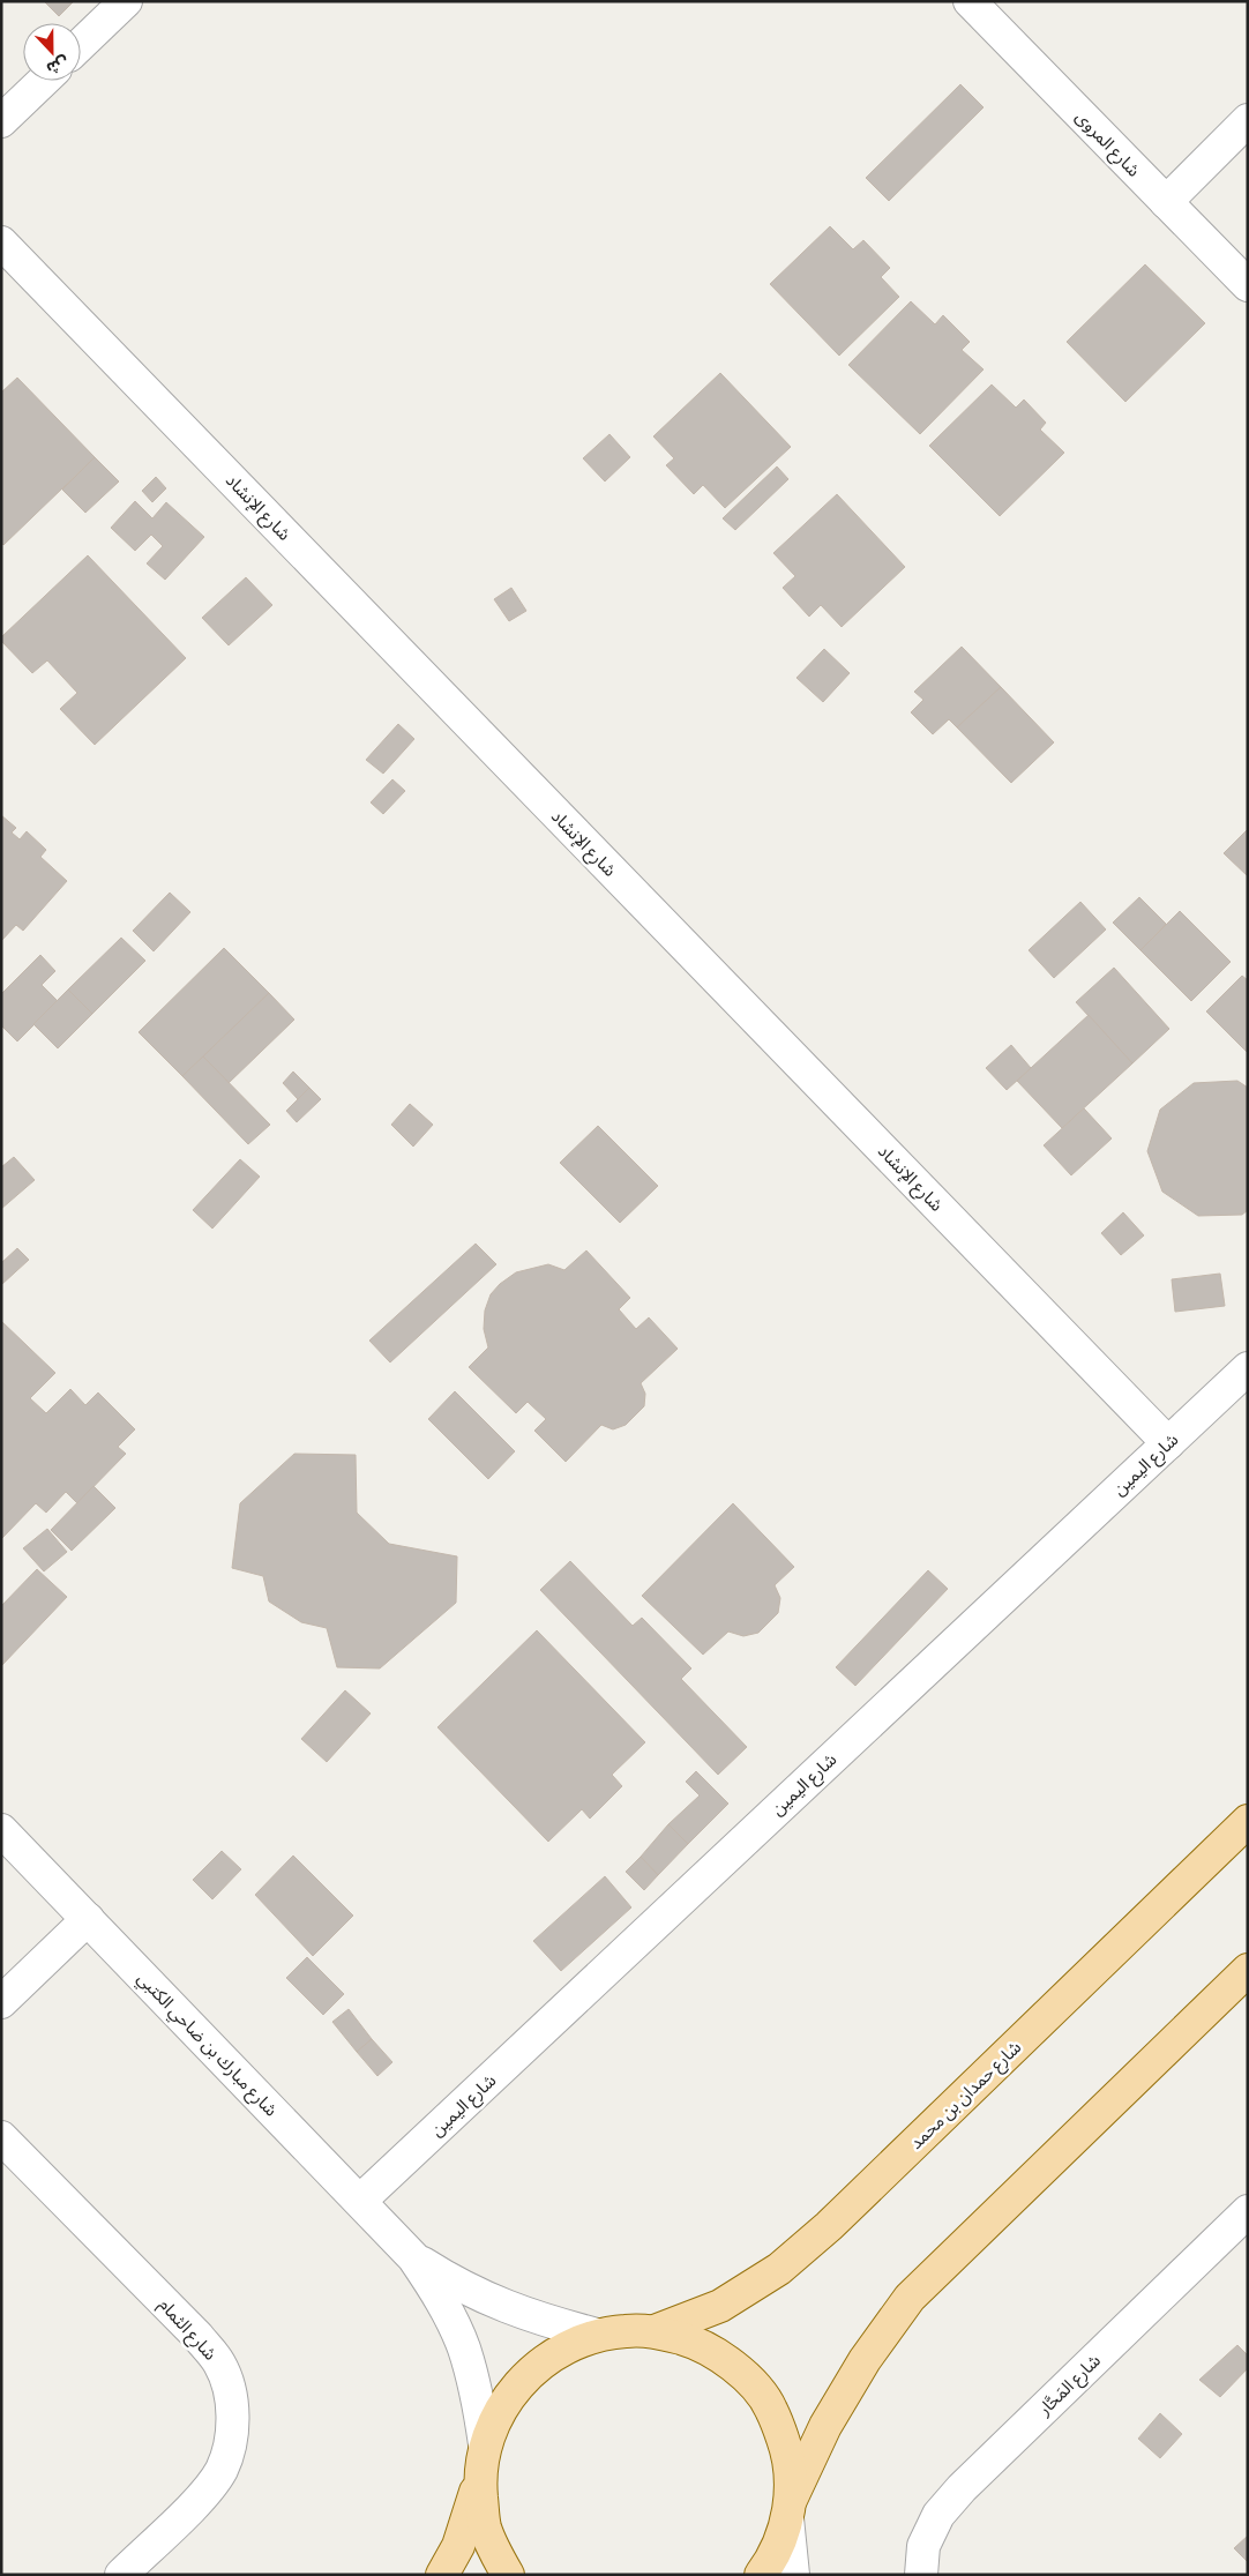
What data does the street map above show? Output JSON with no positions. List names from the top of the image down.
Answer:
{
  "streets": {
    "main road": ["شارع حمدان بن محمد"],
    "street": [
      "شارع المروى",
      "شارع الإنشاد",
      "شارع اليمين",
      "شارع مبارك بن ضاحي الكتبي",
      "شارع الثمام",
      "شارع المَحَّار"
    ]
  },
  "crossings": [
    ["شارع الإنشاد", "شارع اليمين"],
    ["شارع اليمين", "شارع مبارك بن ضاحي الكتبي"]
  ],
  "north": "bottom"
}
